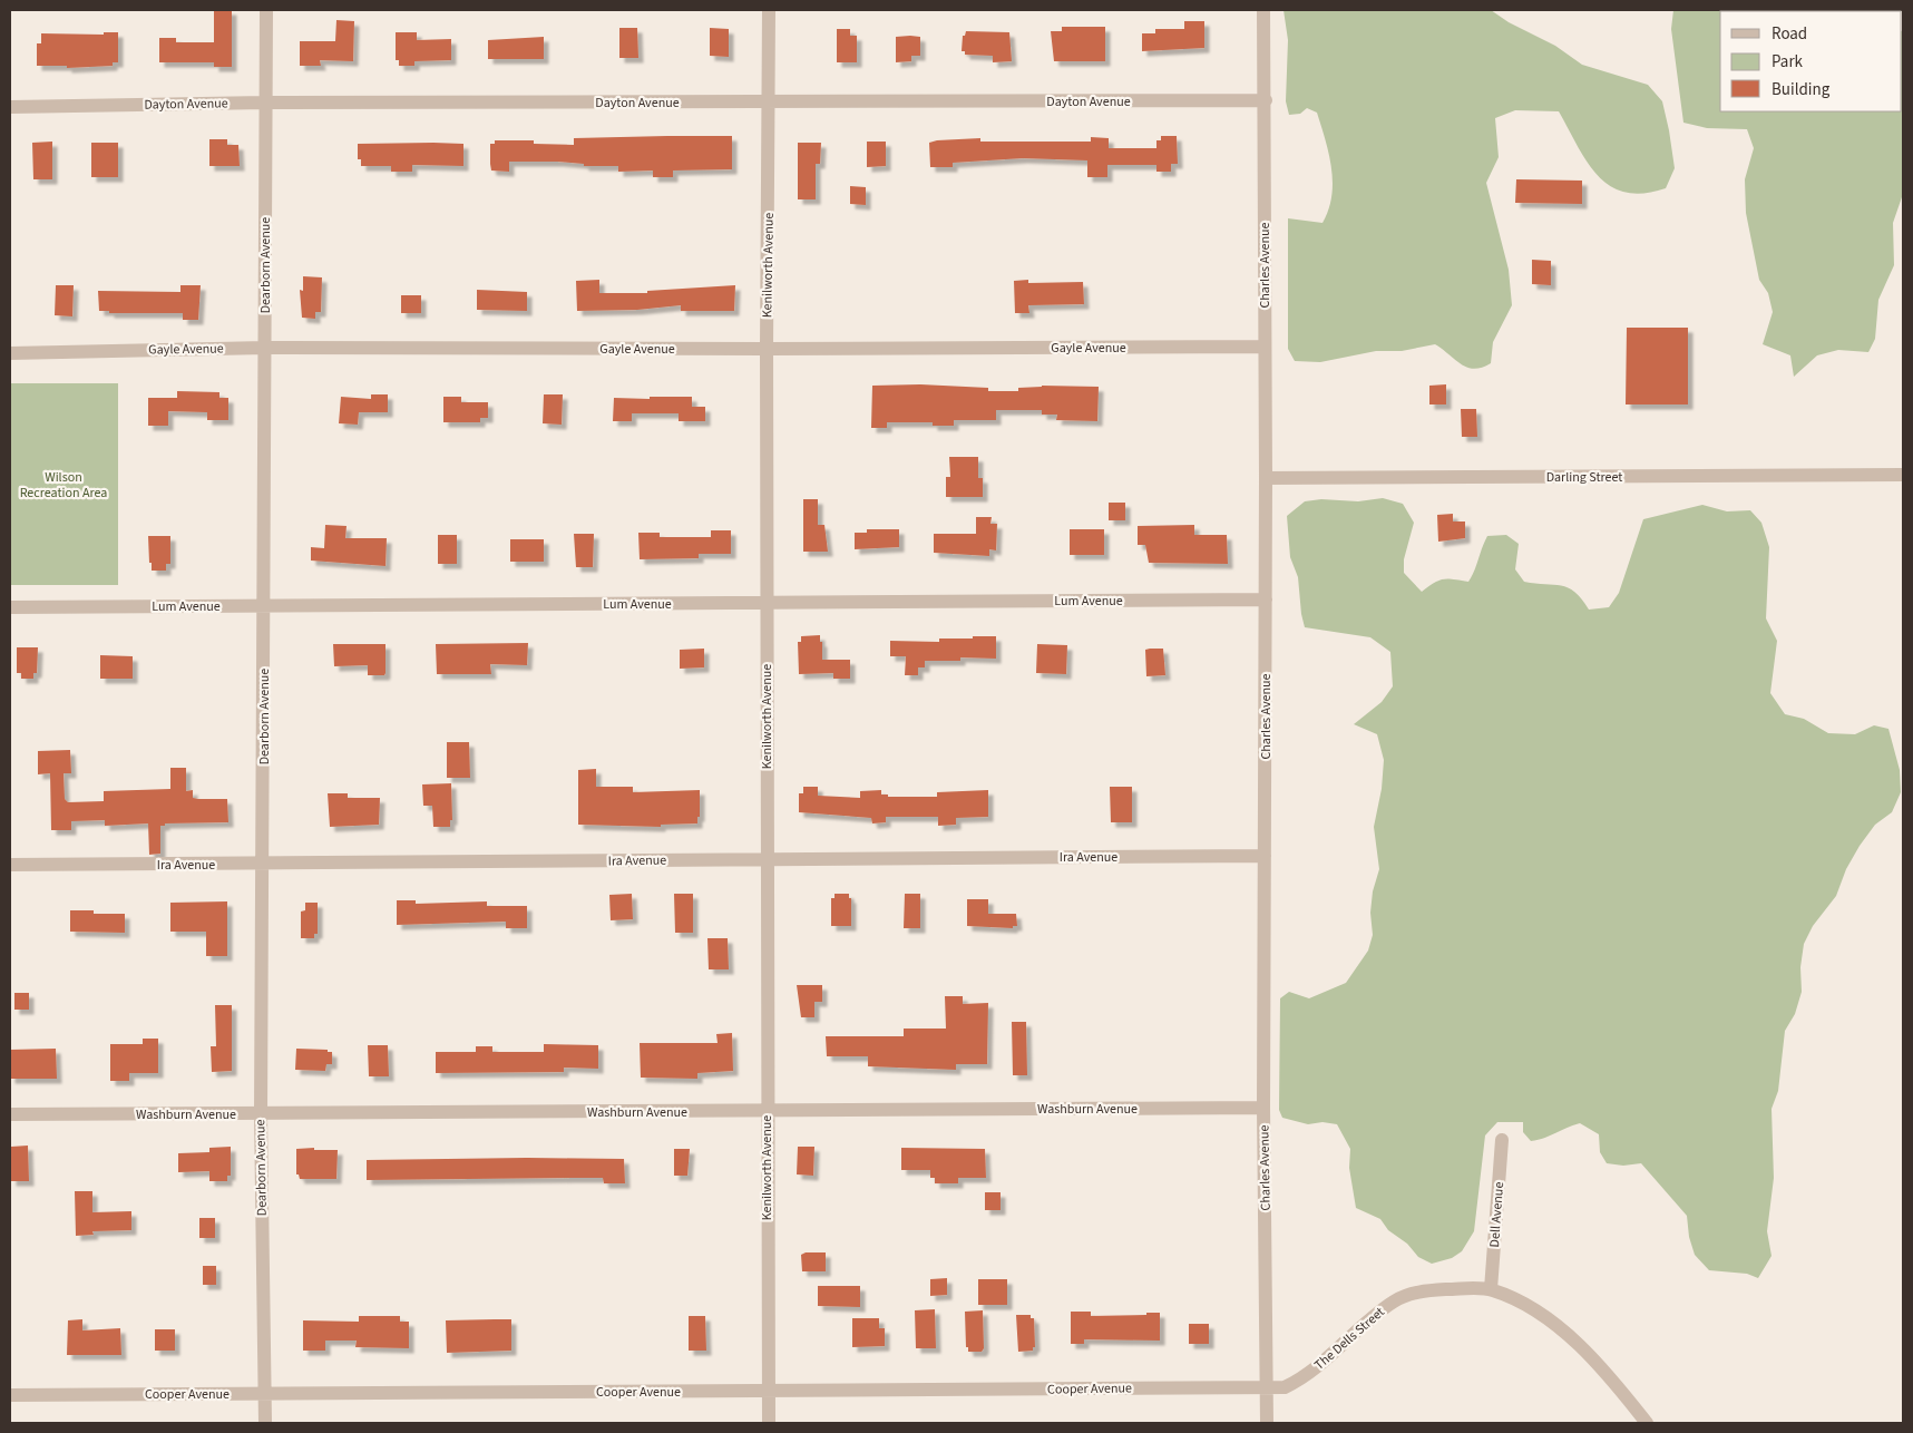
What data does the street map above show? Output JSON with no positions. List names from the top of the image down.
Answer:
{
  "streets": {
    "street": [
      "Dayton Avenue",
      "Dearborn Avenue",
      "Kenilworth Avenue",
      "Charles Avenue",
      "Gayle Avenue",
      "Darling Street",
      "Lum Avenue",
      "Ira Avenue",
      "Washburn Avenue",
      "Dell Avenue",
      "The Dells Street",
      "Cooper Avenue"
    ]
  },
  "crossings": [
    ["Dayton Avenue", "Dearborn Avenue"],
    ["Dayton Avenue", "Kenilworth Avenue"],
    ["Dayton Avenue", "Charles Avenue"],
    ["Dearborn Avenue", "Gayle Avenue"],
    ["Dearborn Avenue", "Lum Avenue"],
    ["Dearborn Avenue", "Ira Avenue"],
    ["Dearborn Avenue", "Washburn Avenue"],
    ["Dearborn Avenue", "Cooper Avenue"],
    ["Kenilworth Avenue", "Gayle Avenue"],
    ["Kenilworth Avenue", "Lum Avenue"],
    ["Kenilworth Avenue", "Ira Avenue"],
    ["Kenilworth Avenue", "Washburn Avenue"],
    ["Kenilworth Avenue", "Cooper Avenue"],
    ["Charles Avenue", "Gayle Avenue"],
    ["Charles Avenue", "Darling Street"],
    ["Charles Avenue", "Lum Avenue"],
    ["Charles Avenue", "Ira Avenue"],
    ["Charles Avenue", "Washburn Avenue"],
    ["Charles Avenue", "The Dells Street"],
    ["Charles Avenue", "Cooper Avenue"],
    ["Dell Avenue", "The Dells Street"],
    ["The Dells Street", "Cooper Avenue"]
  ],
  "parks": ["Wilson Recreation Area"],
  "legend": ["Road", "Park", "Building"]
}
